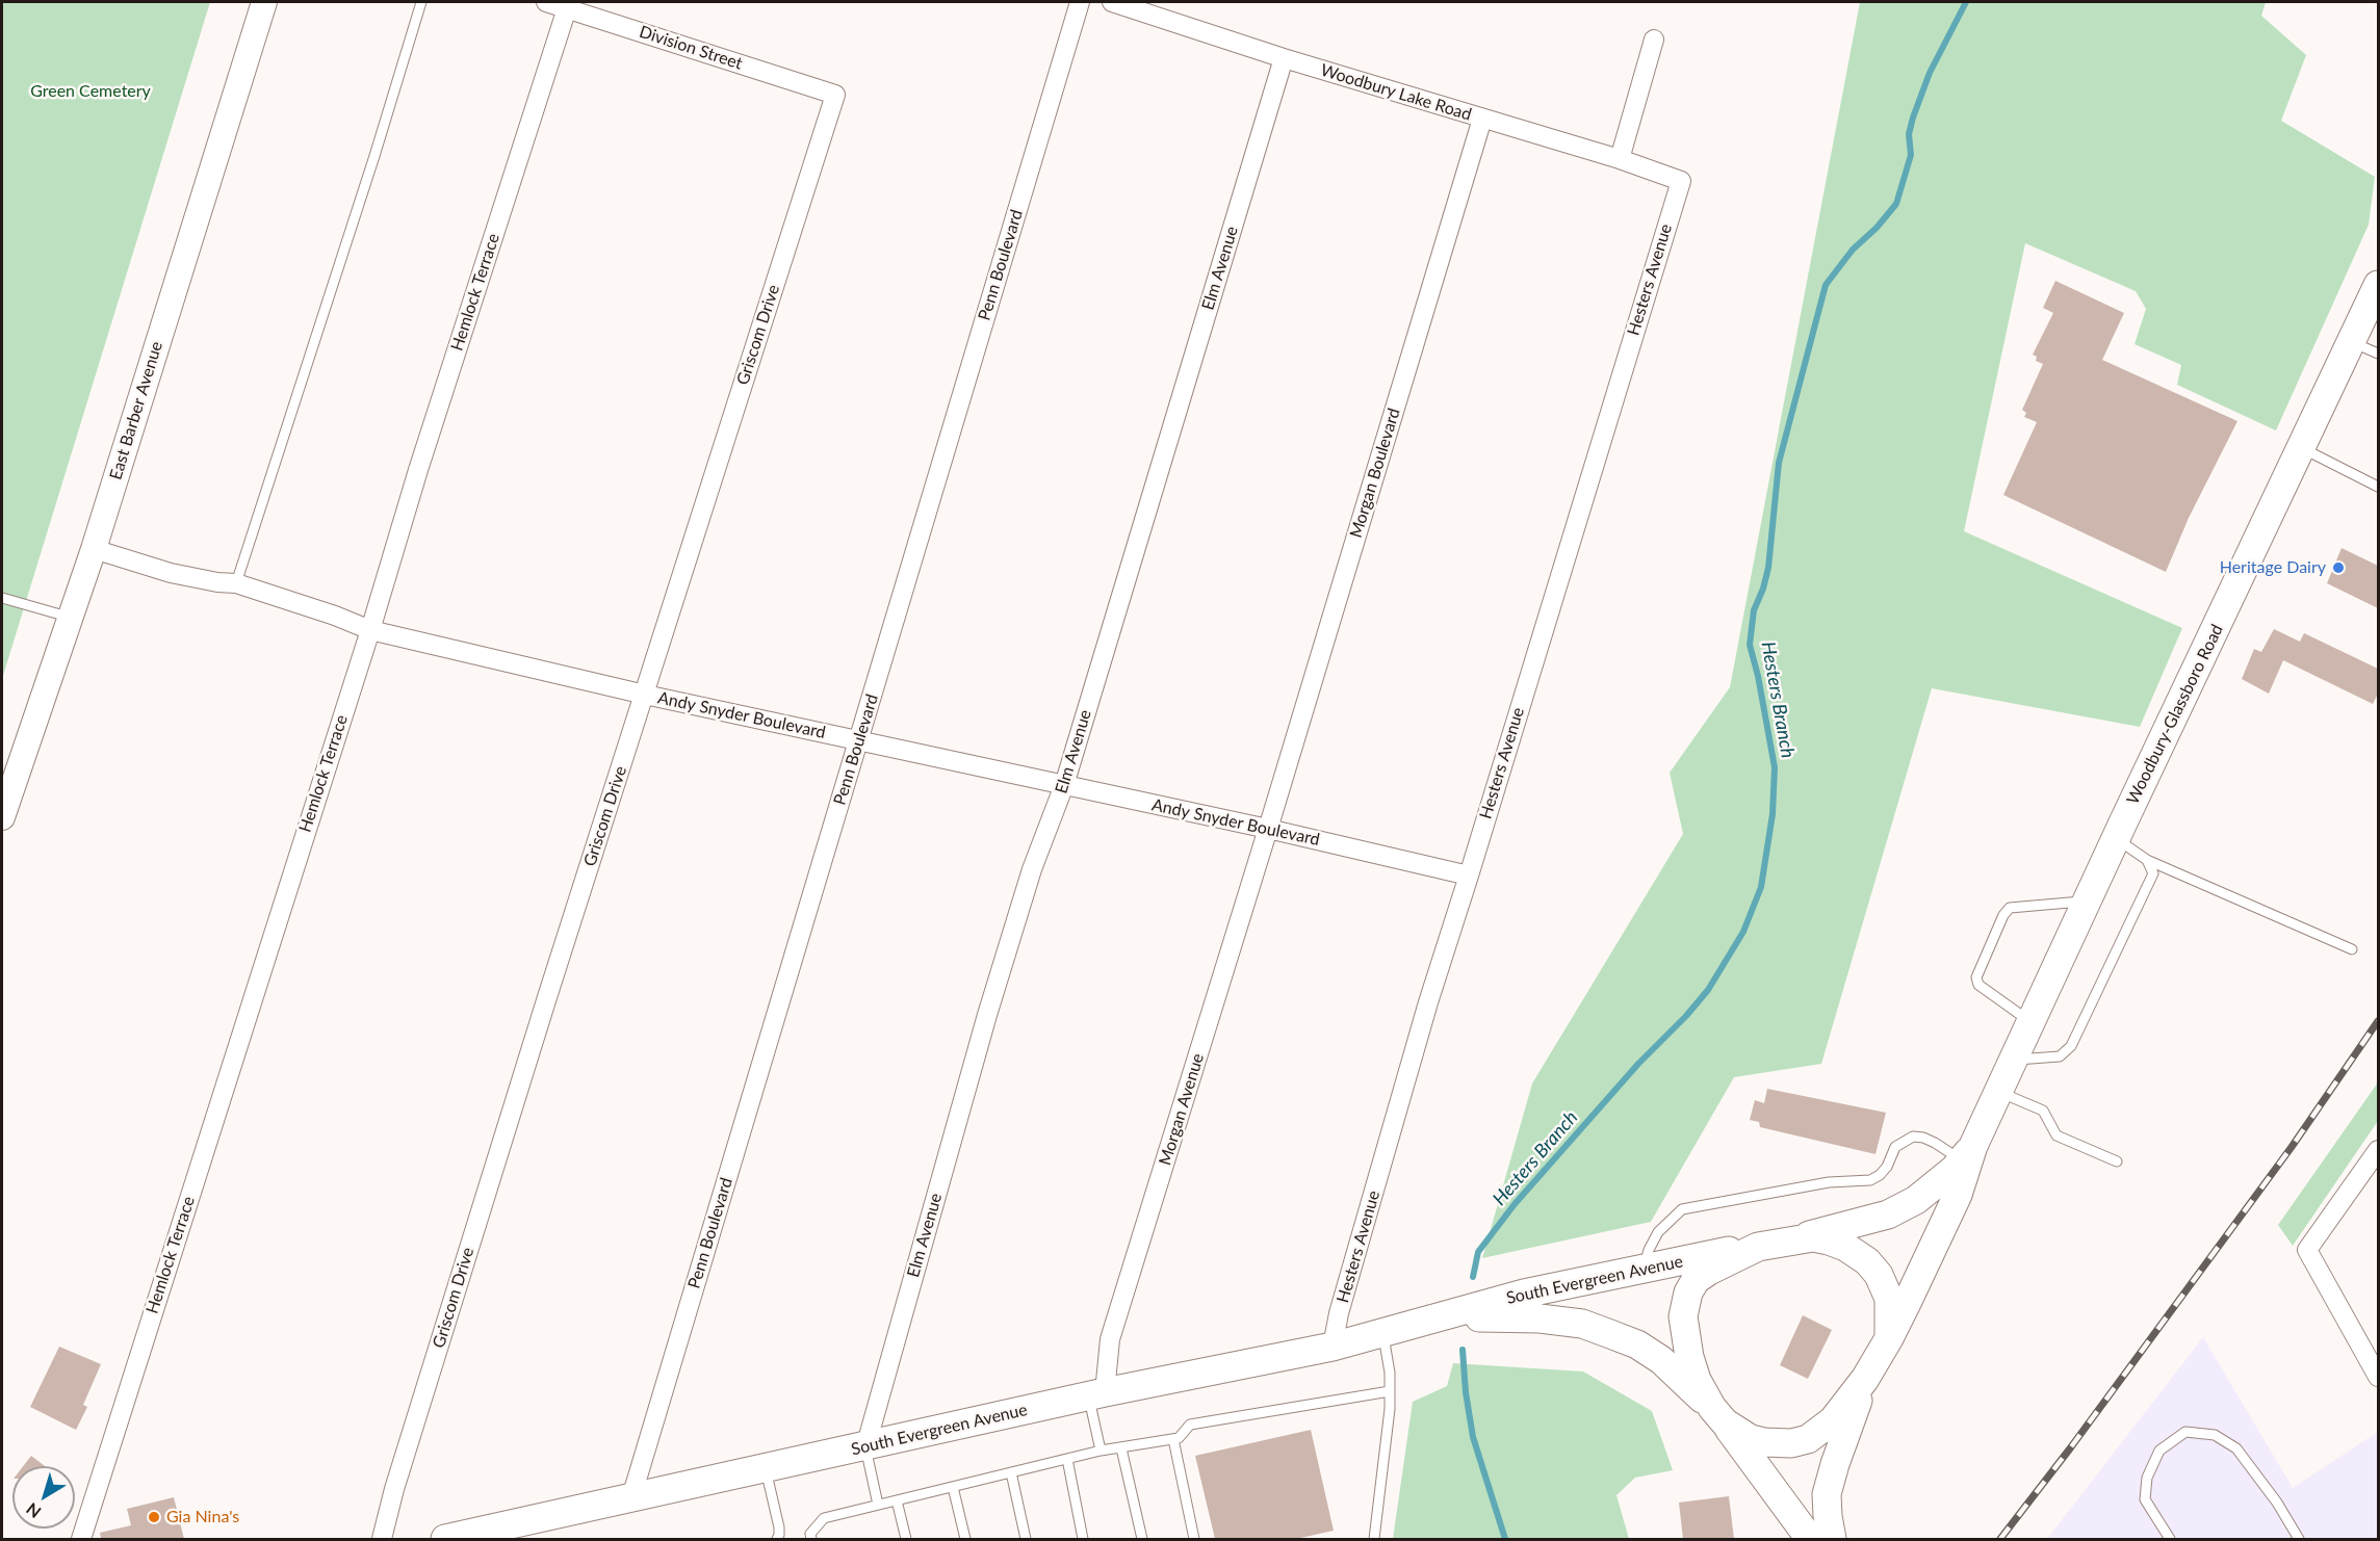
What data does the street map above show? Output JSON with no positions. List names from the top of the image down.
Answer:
{
  "streets": {
    "main road": ["Woodbury-Glassboro Road", "South Evergreen Avenue"],
    "street": [
      "Division Street",
      "Woodbury Lake Road",
      "Penn Boulevard",
      "Elm Avenue",
      "Hesters Avenue",
      "Hemlock Terrace",
      "Griscom Drive",
      "East Barber Avenue",
      "Morgan Boulevard",
      "Andy Snyder Boulevard",
      "Morgan Avenue"
    ]
  },
  "crossings": [
    ["Division Street", "Hemlock Terrace"],
    ["Division Street", "Griscom Drive"],
    ["Woodbury Lake Road", "Elm Avenue"],
    ["Woodbury Lake Road", "Hesters Avenue"],
    ["Woodbury Lake Road", "Morgan Boulevard"],
    ["Penn Boulevard", "Andy Snyder Boulevard"],
    ["Penn Boulevard", "South Evergreen Avenue"],
    ["Elm Avenue", "Andy Snyder Boulevard"],
    ["Elm Avenue", "South Evergreen Avenue"],
    ["Hesters Avenue", "Andy Snyder Boulevard"],
    ["Hesters Avenue", "South Evergreen Avenue"],
    ["Hemlock Terrace", "Andy Snyder Boulevard"],
    ["Griscom Drive", "Andy Snyder Boulevard"],
    ["East Barber Avenue", "Andy Snyder Boulevard"],
    ["Morgan Boulevard", "Andy Snyder Boulevard"],
    ["Morgan Boulevard", "Morgan Avenue"],
    ["Woodbury-Glassboro Road", "South Evergreen Avenue"],
    ["Andy Snyder Boulevard", "Morgan Avenue"],
    ["Morgan Avenue", "South Evergreen Avenue"]
  ],
  "water": ["Hesters Branch"],
  "parks": ["Green Cemetery"],
  "places": ["Heritage Dairy", "Gia Nina's"],
  "north": "bottom left"
}
